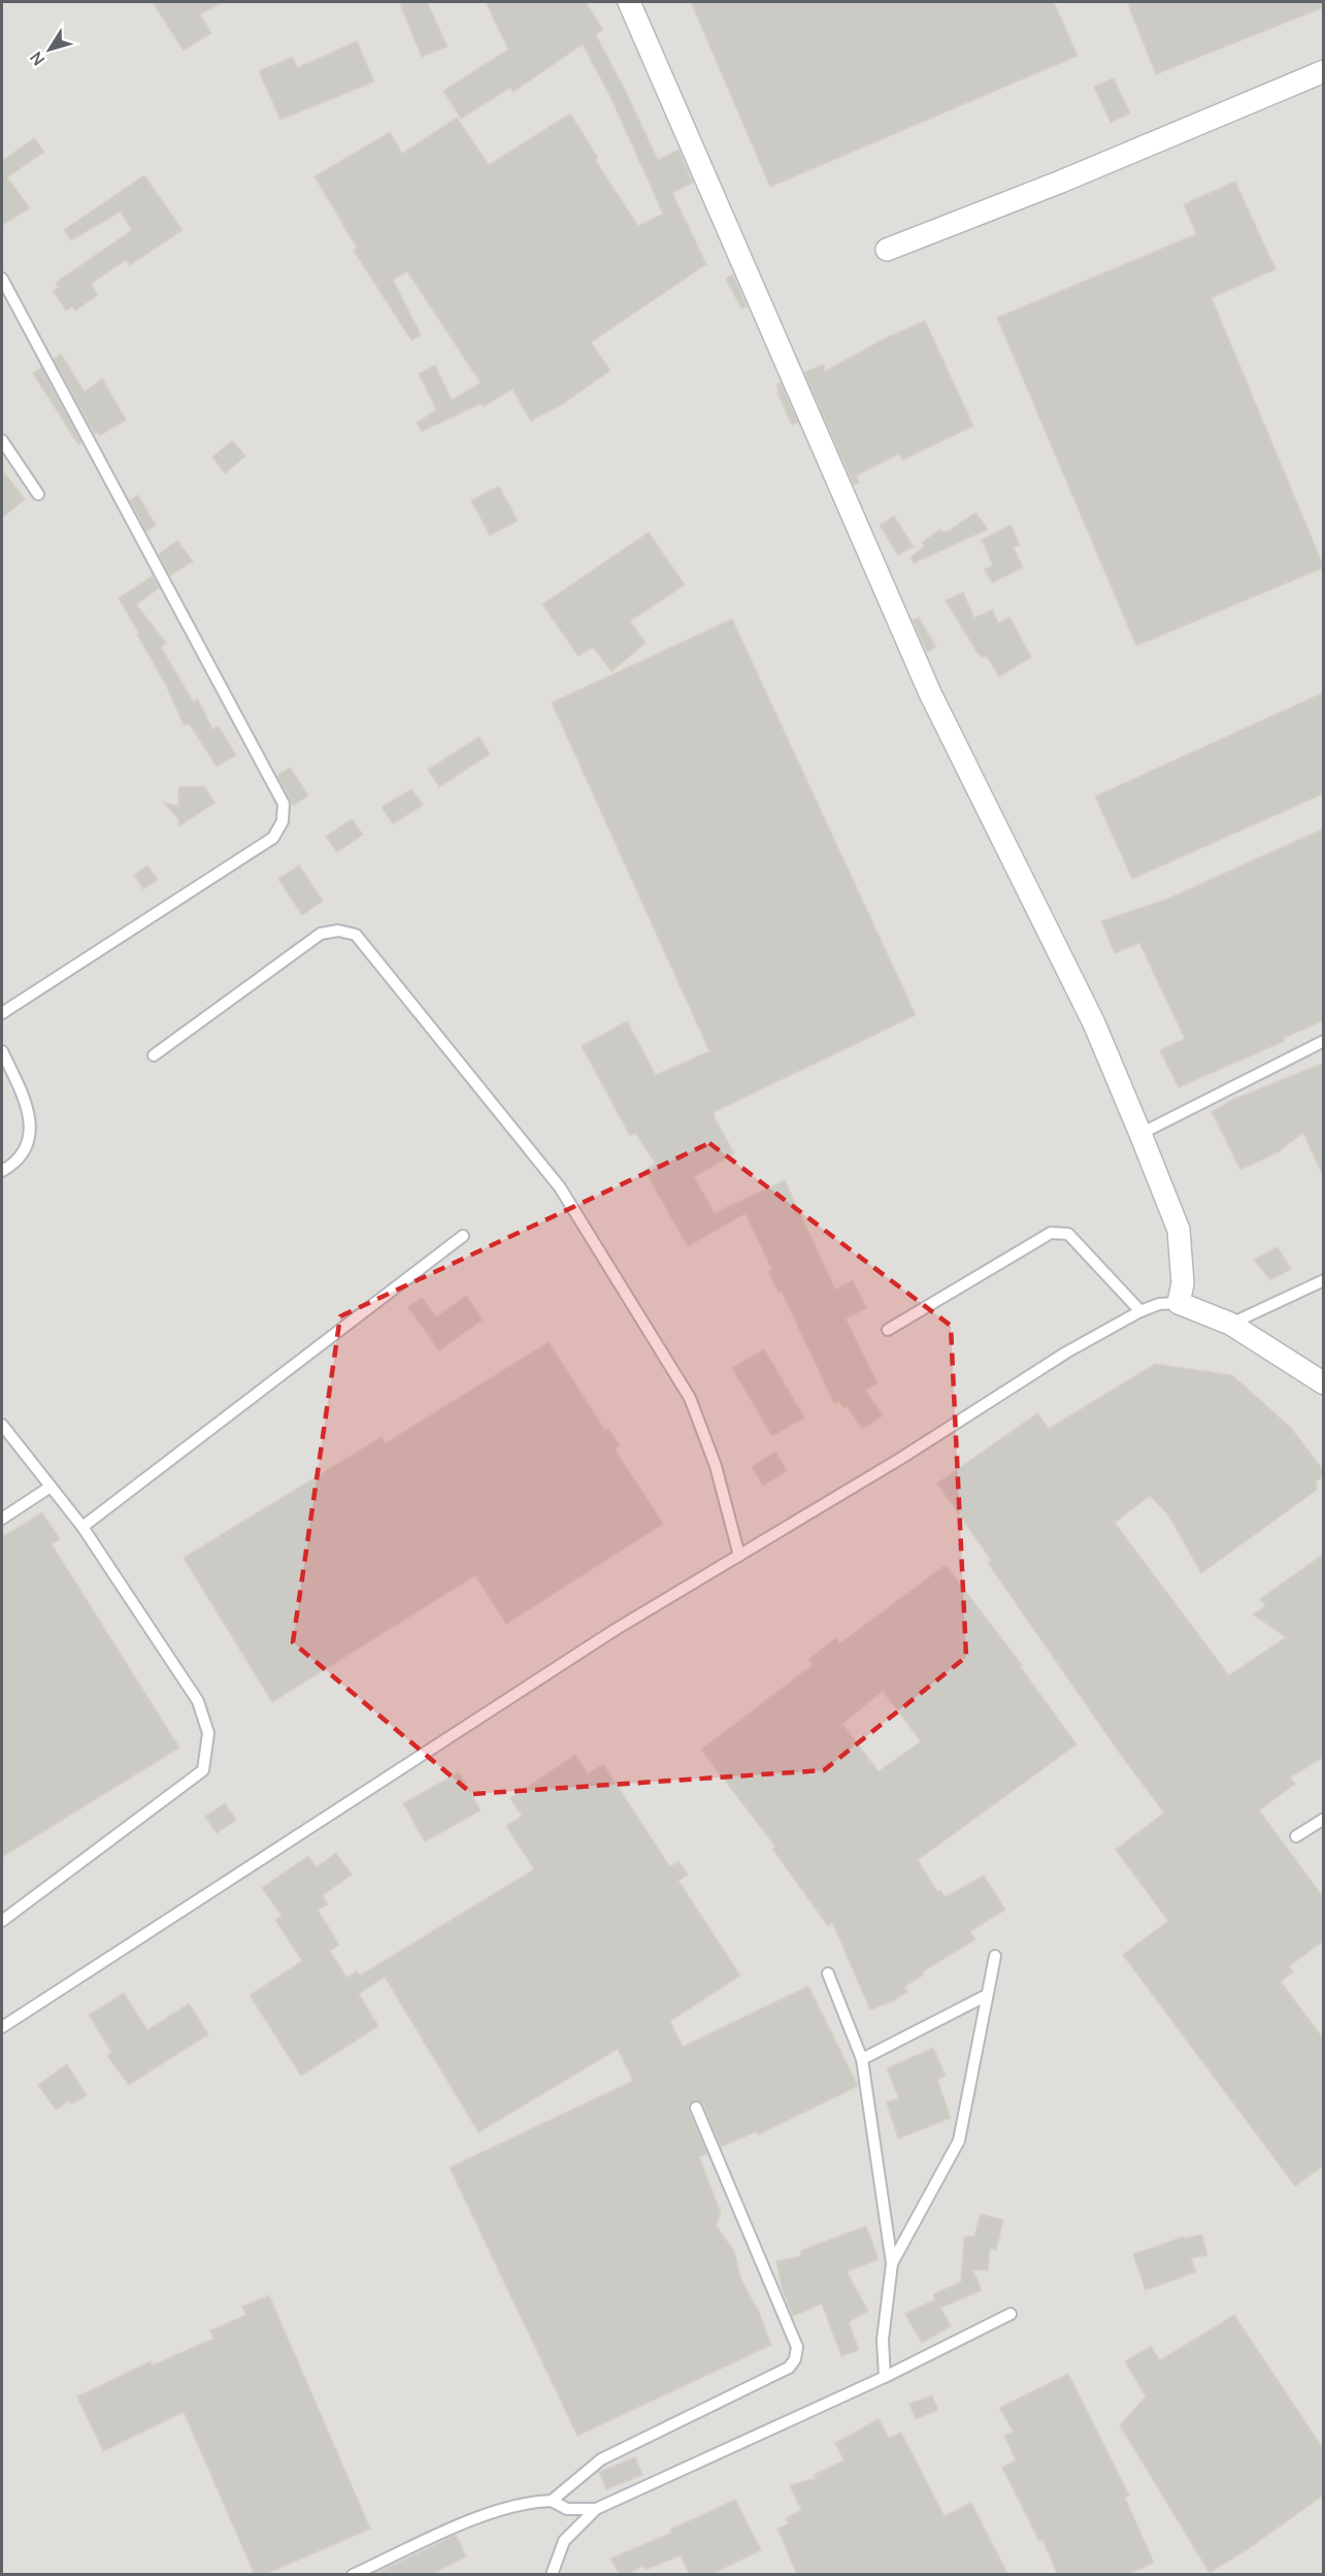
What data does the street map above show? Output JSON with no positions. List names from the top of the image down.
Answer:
{
  "north": "bottom left"
}
